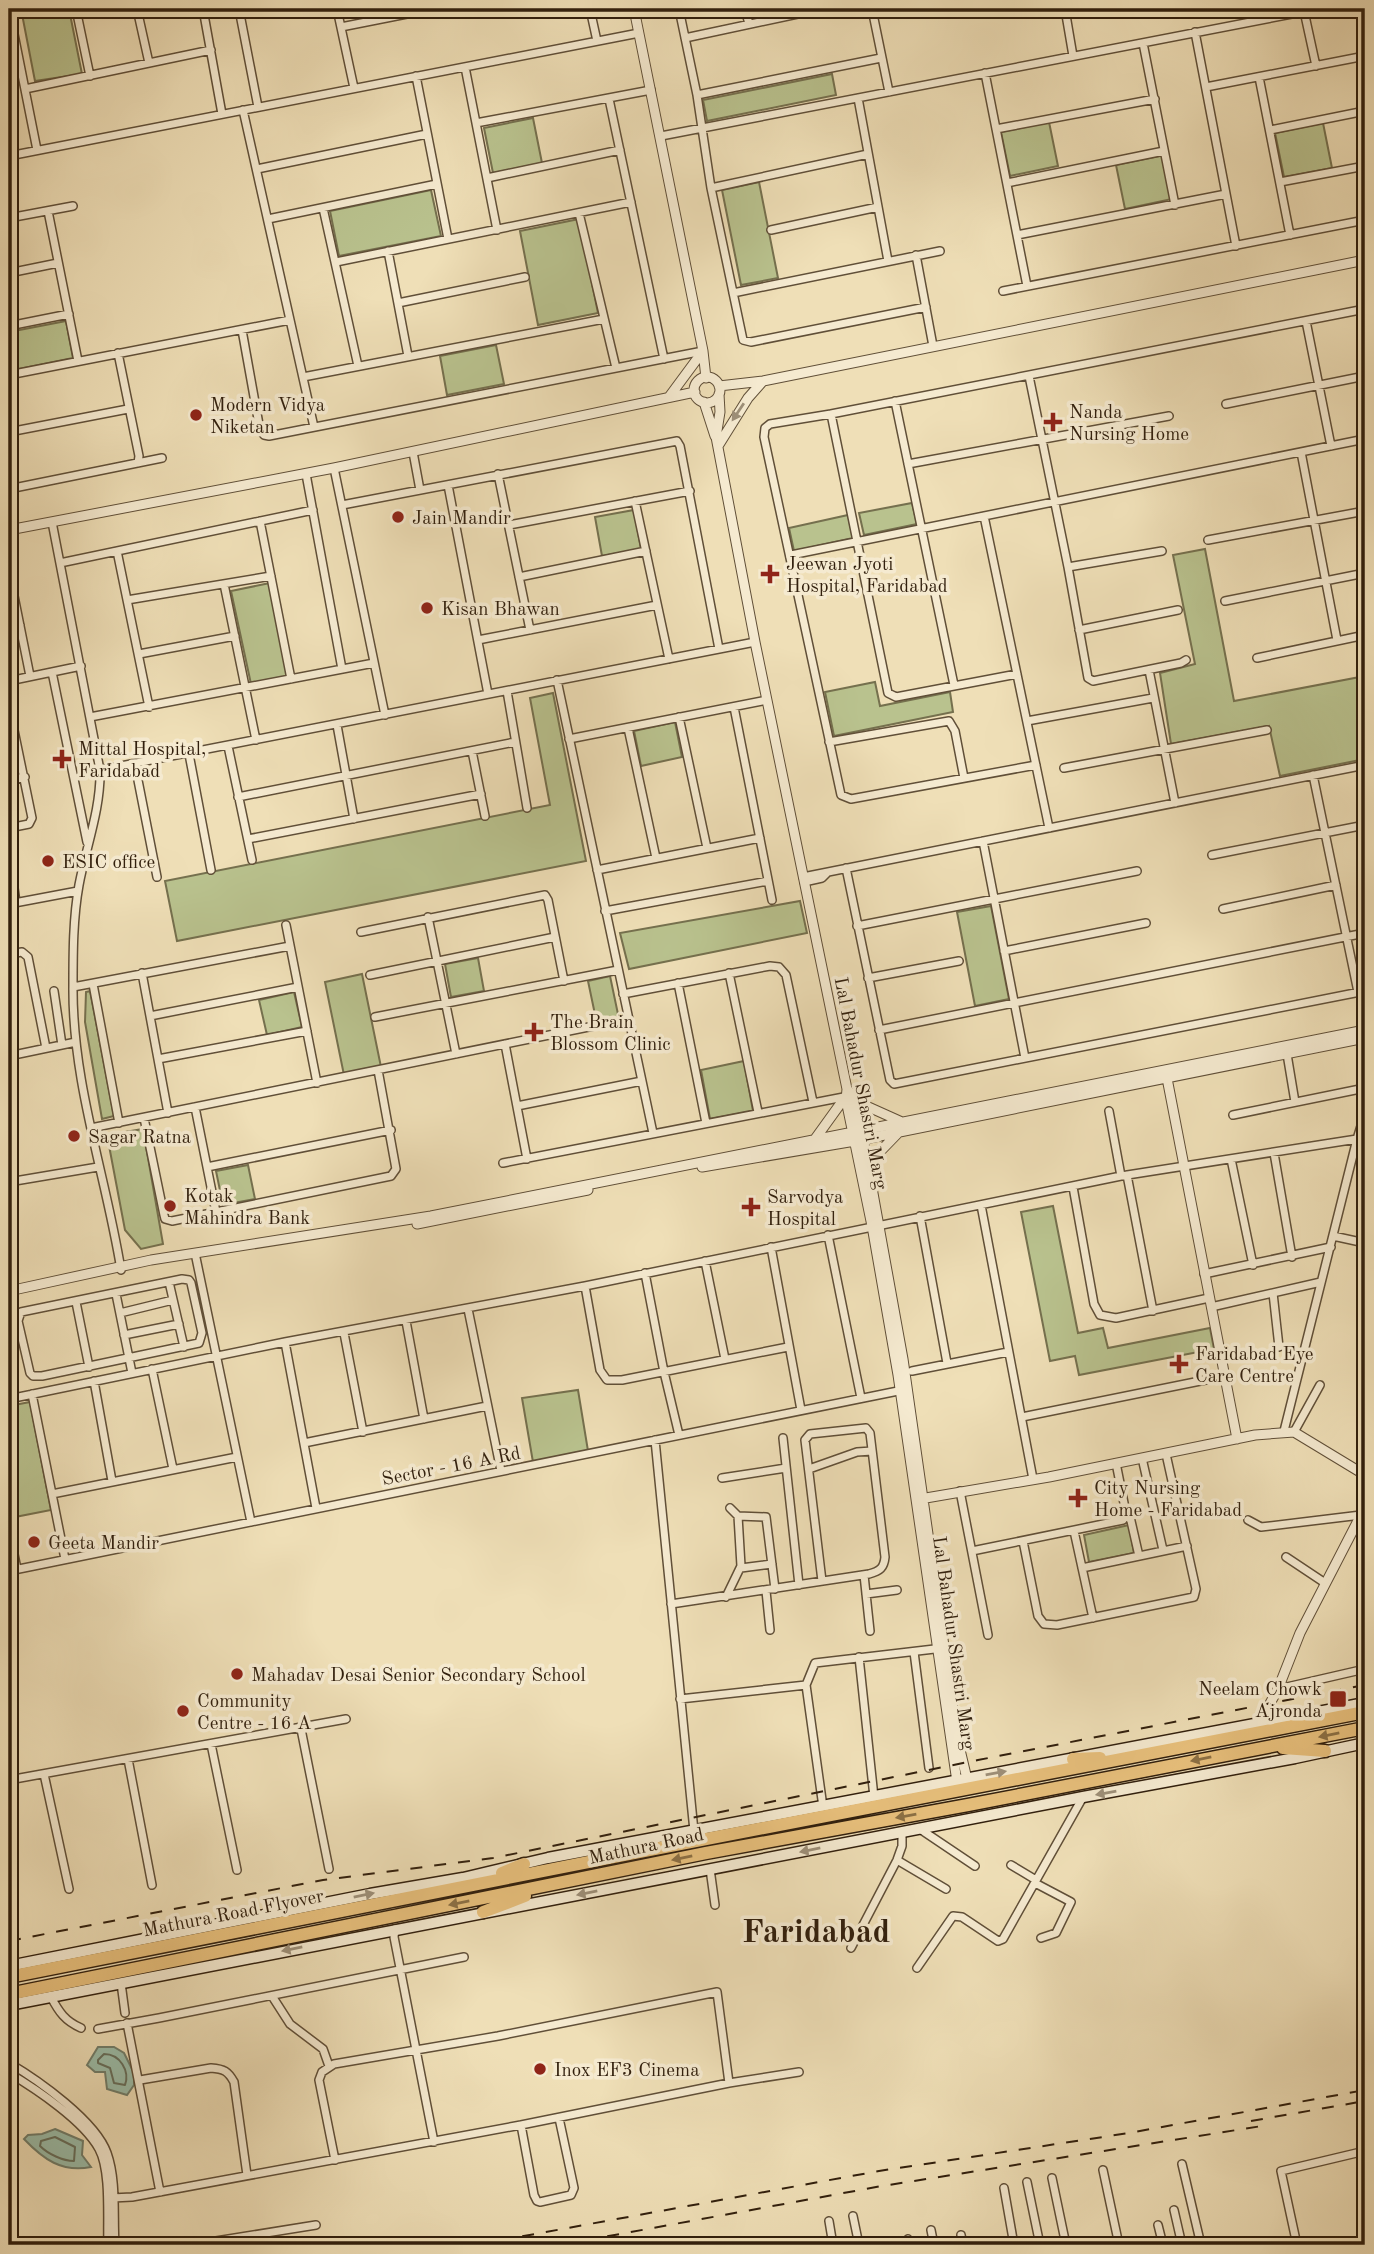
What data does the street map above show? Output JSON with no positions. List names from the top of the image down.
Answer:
{
  "streets": {
    "highway": ["Mathura Road", "Mathura Road Flyover"],
    "street": ["Lal Bahadur Shastri Marg", "Sector - 16 A Rd"]
  },
  "crossings": [
    ["Lal Bahadur Shastri Marg", "Sector - 16 A Rd"],
    ["Mathura Road", "Mathura Road Flyover"]
  ],
  "districts": ["Faridabad"],
  "places": {
    "other": [
      "Modern Vidya Niketan",
      "Jain Mandir",
      "Kisan Bhawan",
      "ESIC office",
      "Sagar Ratna",
      "Kotak Mahindra Bank",
      "Geeta Mandir",
      "Mahadav Desai Senior Secondary School",
      "Community Centre - 16 A",
      "Inox EF3 Cinema"
    ],
    "health": [
      "Nanda Nursing Home",
      "Jeewan Jyoti Hospital, Faridabad",
      "Mittal Hospital, Faridabad",
      "The Brain Blossom Clinic",
      "Sarvodya Hospital",
      "Faridabad Eye Care Centre",
      "City Nursing Home - Faridabad"
    ],
    "transit": ["Neelam Chowk Ajronda"]
  }
}
